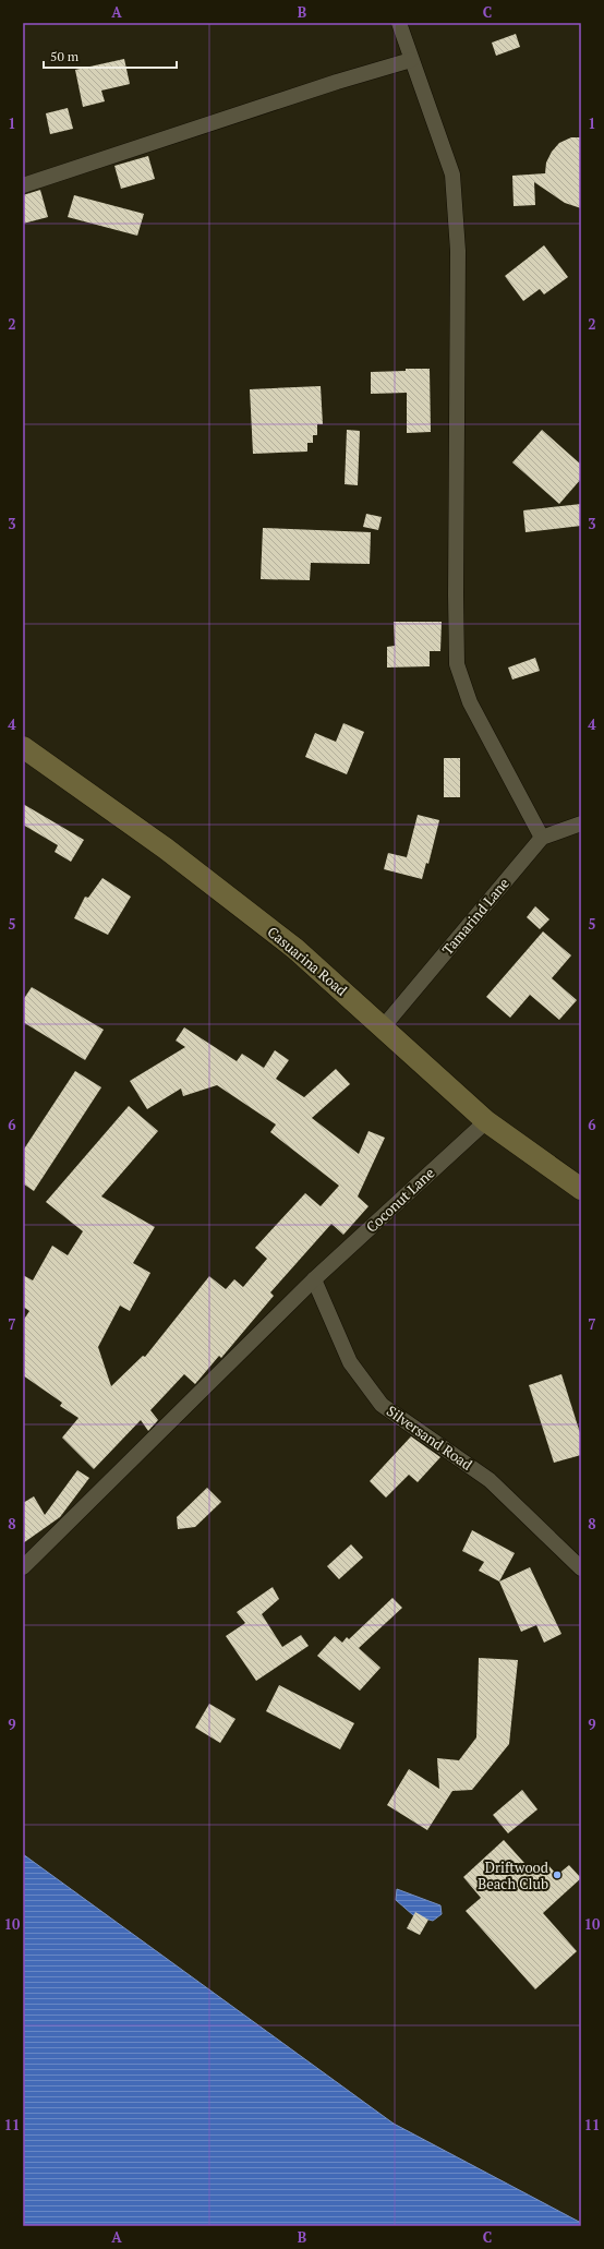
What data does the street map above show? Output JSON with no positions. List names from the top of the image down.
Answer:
{
  "streets": {
    "street": [
      "Tamarind Lane",
      "Casuarina Road",
      "Coconut Lane",
      "Silversand Road"
    ]
  },
  "crossings": [
    ["Tamarind Lane", "Casuarina Road"],
    ["Casuarina Road", "Coconut Lane"],
    ["Coconut Lane", "Silversand Road"]
  ],
  "places": ["Driftwood Beach Club"],
  "scale_bar": "50 m",
  "grid": {
    "columns": ["A", "B", "C"],
    "rows": [
      "1",
      "2",
      "3",
      "4",
      "5",
      "6",
      "7",
      "8",
      "9",
      "10",
      "11"
    ]
  }
}
